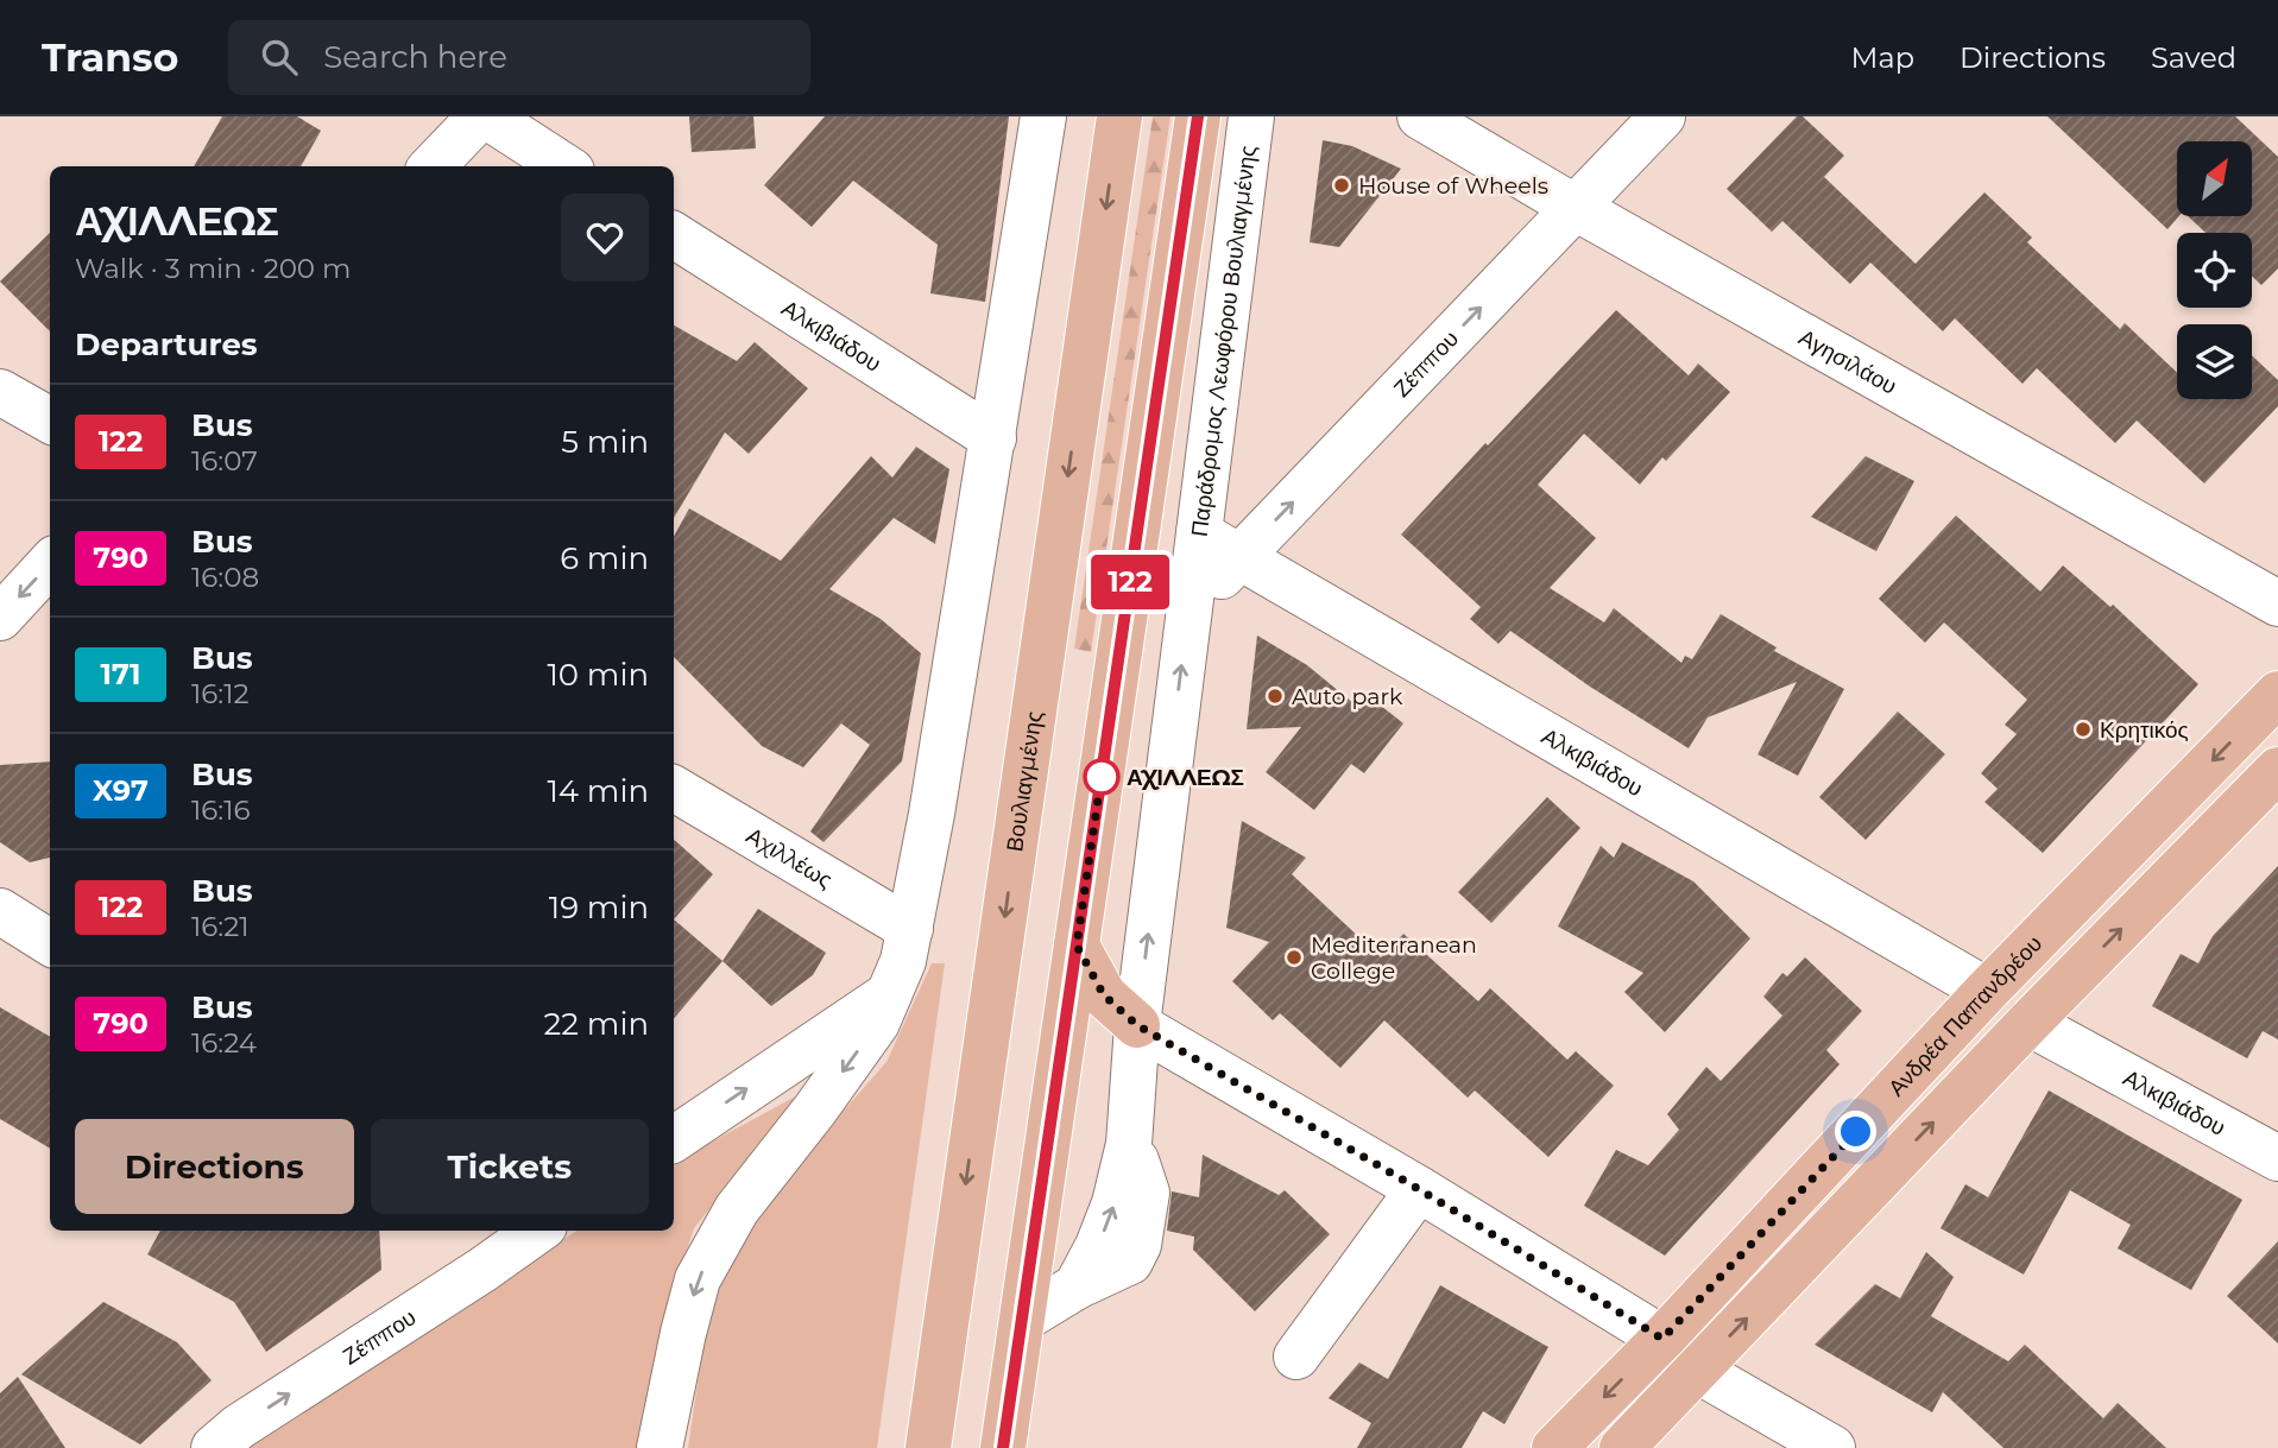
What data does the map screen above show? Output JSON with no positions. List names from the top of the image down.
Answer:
{
  "streets": {
    "main road": ["Βουλιαγμένης", "Ανδρέα Παπανδρέου"],
    "street": [
      "Αλκιβιάδου",
      "Παράδρομος Λεωφόρου Βουλιαγμένης",
      "Αγησιλάου",
      "Ζέππου",
      "Αχιλλέως"
    ]
  },
  "crossings": [
    ["Αλκιβιάδου", "Παράδρομος Λεωφόρου Βουλιαγμένης"],
    ["Αλκιβιάδου", "Ζέππου"],
    ["Αλκιβιάδου", "Ανδρέα Παπανδρέου"],
    ["Παράδρομος Λεωφόρου Βουλιαγμένης", "Ζέππου"],
    ["Αγησιλάου", "Ζέππου"]
  ],
  "one_way": ["Ζέππου"],
  "places": [
    "House of Wheels",
    "Auto park",
    "Κρητικός",
    "ΑΧΙΛΛΕΩΣ",
    "Mediterranean College"
  ],
  "lines": ["bus line 122"],
  "north": "top right",
  "page": {
    "header": "Transo",
    "search": "Search here",
    "nav": ["Map", "Directions", "Saved"],
    "on_map": "122",
    "heading": [
      ["ΑΧΙΛΛΕΩΣ", "Walk · 3 min · 200 m"],
      "Departures"
    ],
    "list": [
      {
        "mark": "122",
        "name": "Bus",
        "note": "16:07",
        "value": "5 min"
      },
      {
        "mark": "790",
        "name": "Bus",
        "note": "16:08",
        "value": "6 min"
      },
      {
        "mark": "171",
        "name": "Bus",
        "note": "16:12",
        "value": "10 min"
      },
      {
        "mark": "X97",
        "name": "Bus",
        "note": "16:16",
        "value": "14 min"
      },
      {
        "mark": "122",
        "name": "Bus",
        "note": "16:21",
        "value": "19 min"
      },
      {
        "mark": "790",
        "name": "Bus",
        "note": "16:24",
        "value": "22 min"
      }
    ],
    "buttons": ["Directions", "Tickets"]
  }
}
